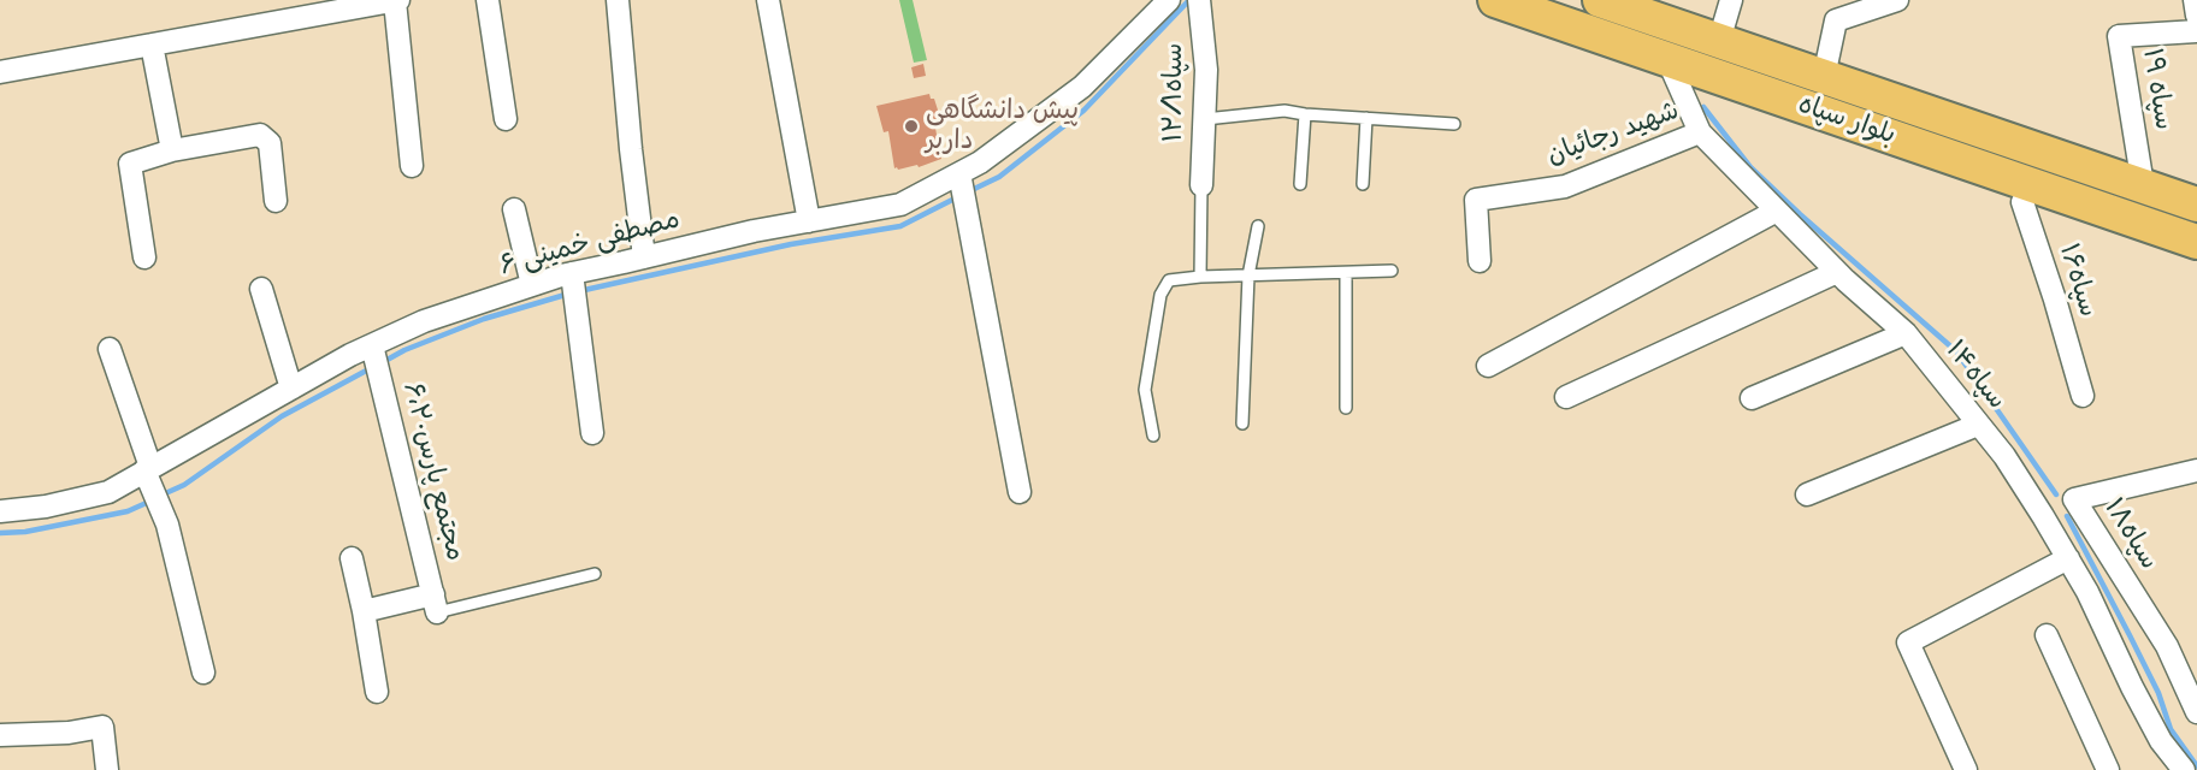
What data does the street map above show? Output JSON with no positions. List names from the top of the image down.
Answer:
{
  "streets": {
    "main road": ["بلوار سپاه"],
    "street": [
      "سپاه ۱۹",
      "سپاه۱۲/۱",
      "شهید رجائیان",
      "مصطفی خمینی ۶",
      "سپاه۱۶",
      "سپاه۱۴",
      "۶،مجتمع پارس۲۰",
      "سپاه۱۸"
    ]
  },
  "crossings": [
    ["سپاه ۱۹", "بلوار سپاه"],
    ["بلوار سپاه", "سپاه۱۶"],
    ["بلوار سپاه", "سپاه۱۴"],
    ["شهید رجائیان", "سپاه۱۴"],
    ["مصطفی خمینی ۶", "۶،مجتمع پارس۲۰"]
  ],
  "places": ["پیش دانشگاهی داربر"]
}
